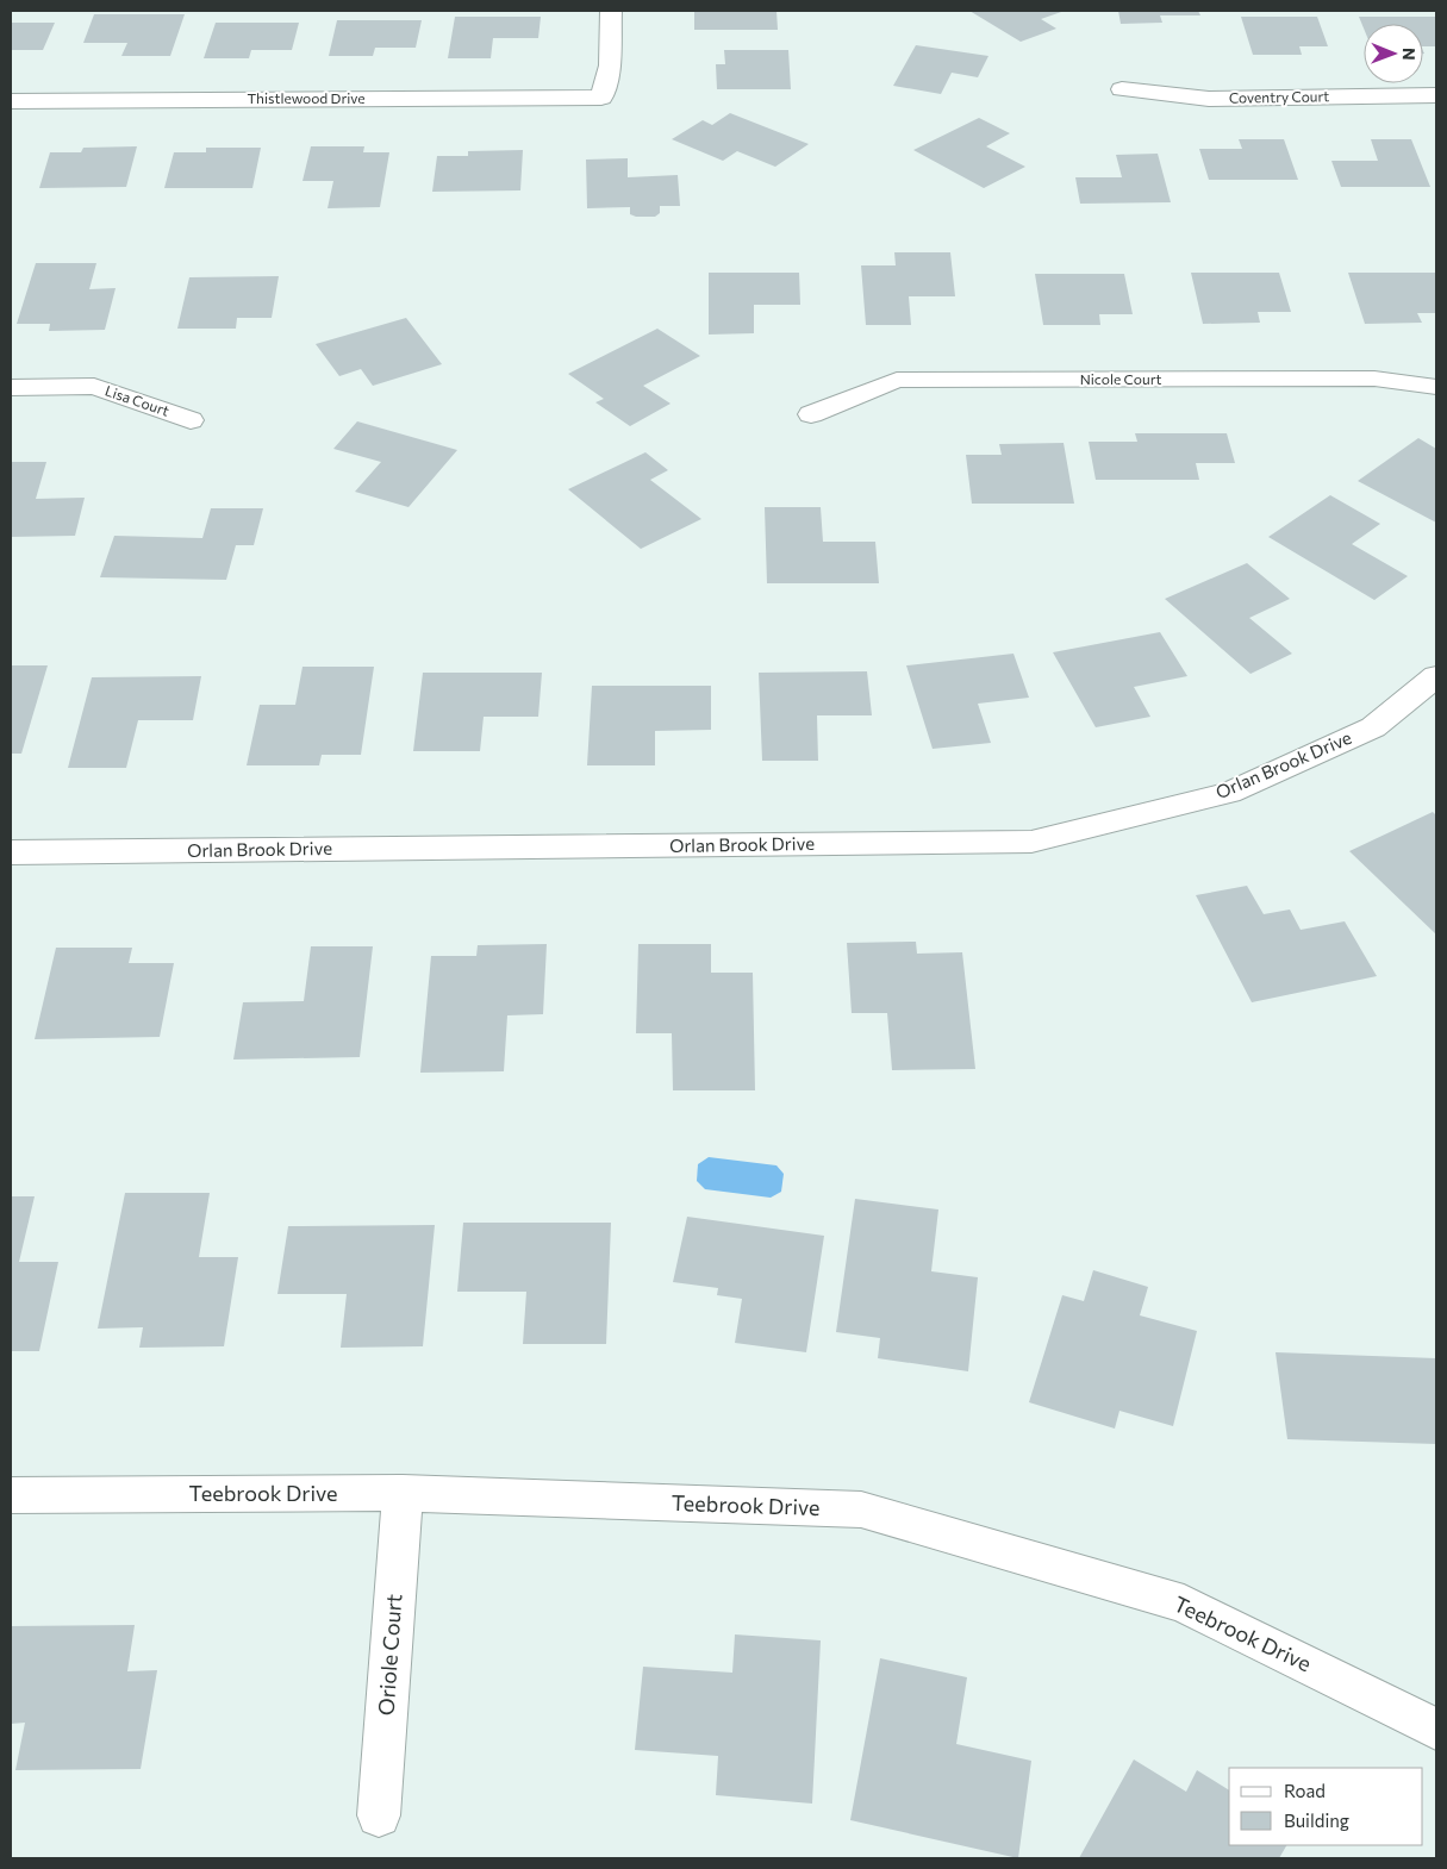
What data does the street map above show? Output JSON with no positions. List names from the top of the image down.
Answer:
{
  "streets": {
    "street": [
      "Coventry Court",
      "Thistlewood Drive",
      "Nicole Court",
      "Lisa Court",
      "Orlan Brook Drive",
      "Teebrook Drive",
      "Oriole Court"
    ]
  },
  "crossings": [
    ["Teebrook Drive", "Oriole Court"]
  ],
  "legend": ["Road", "Building"],
  "north": "right"
}
